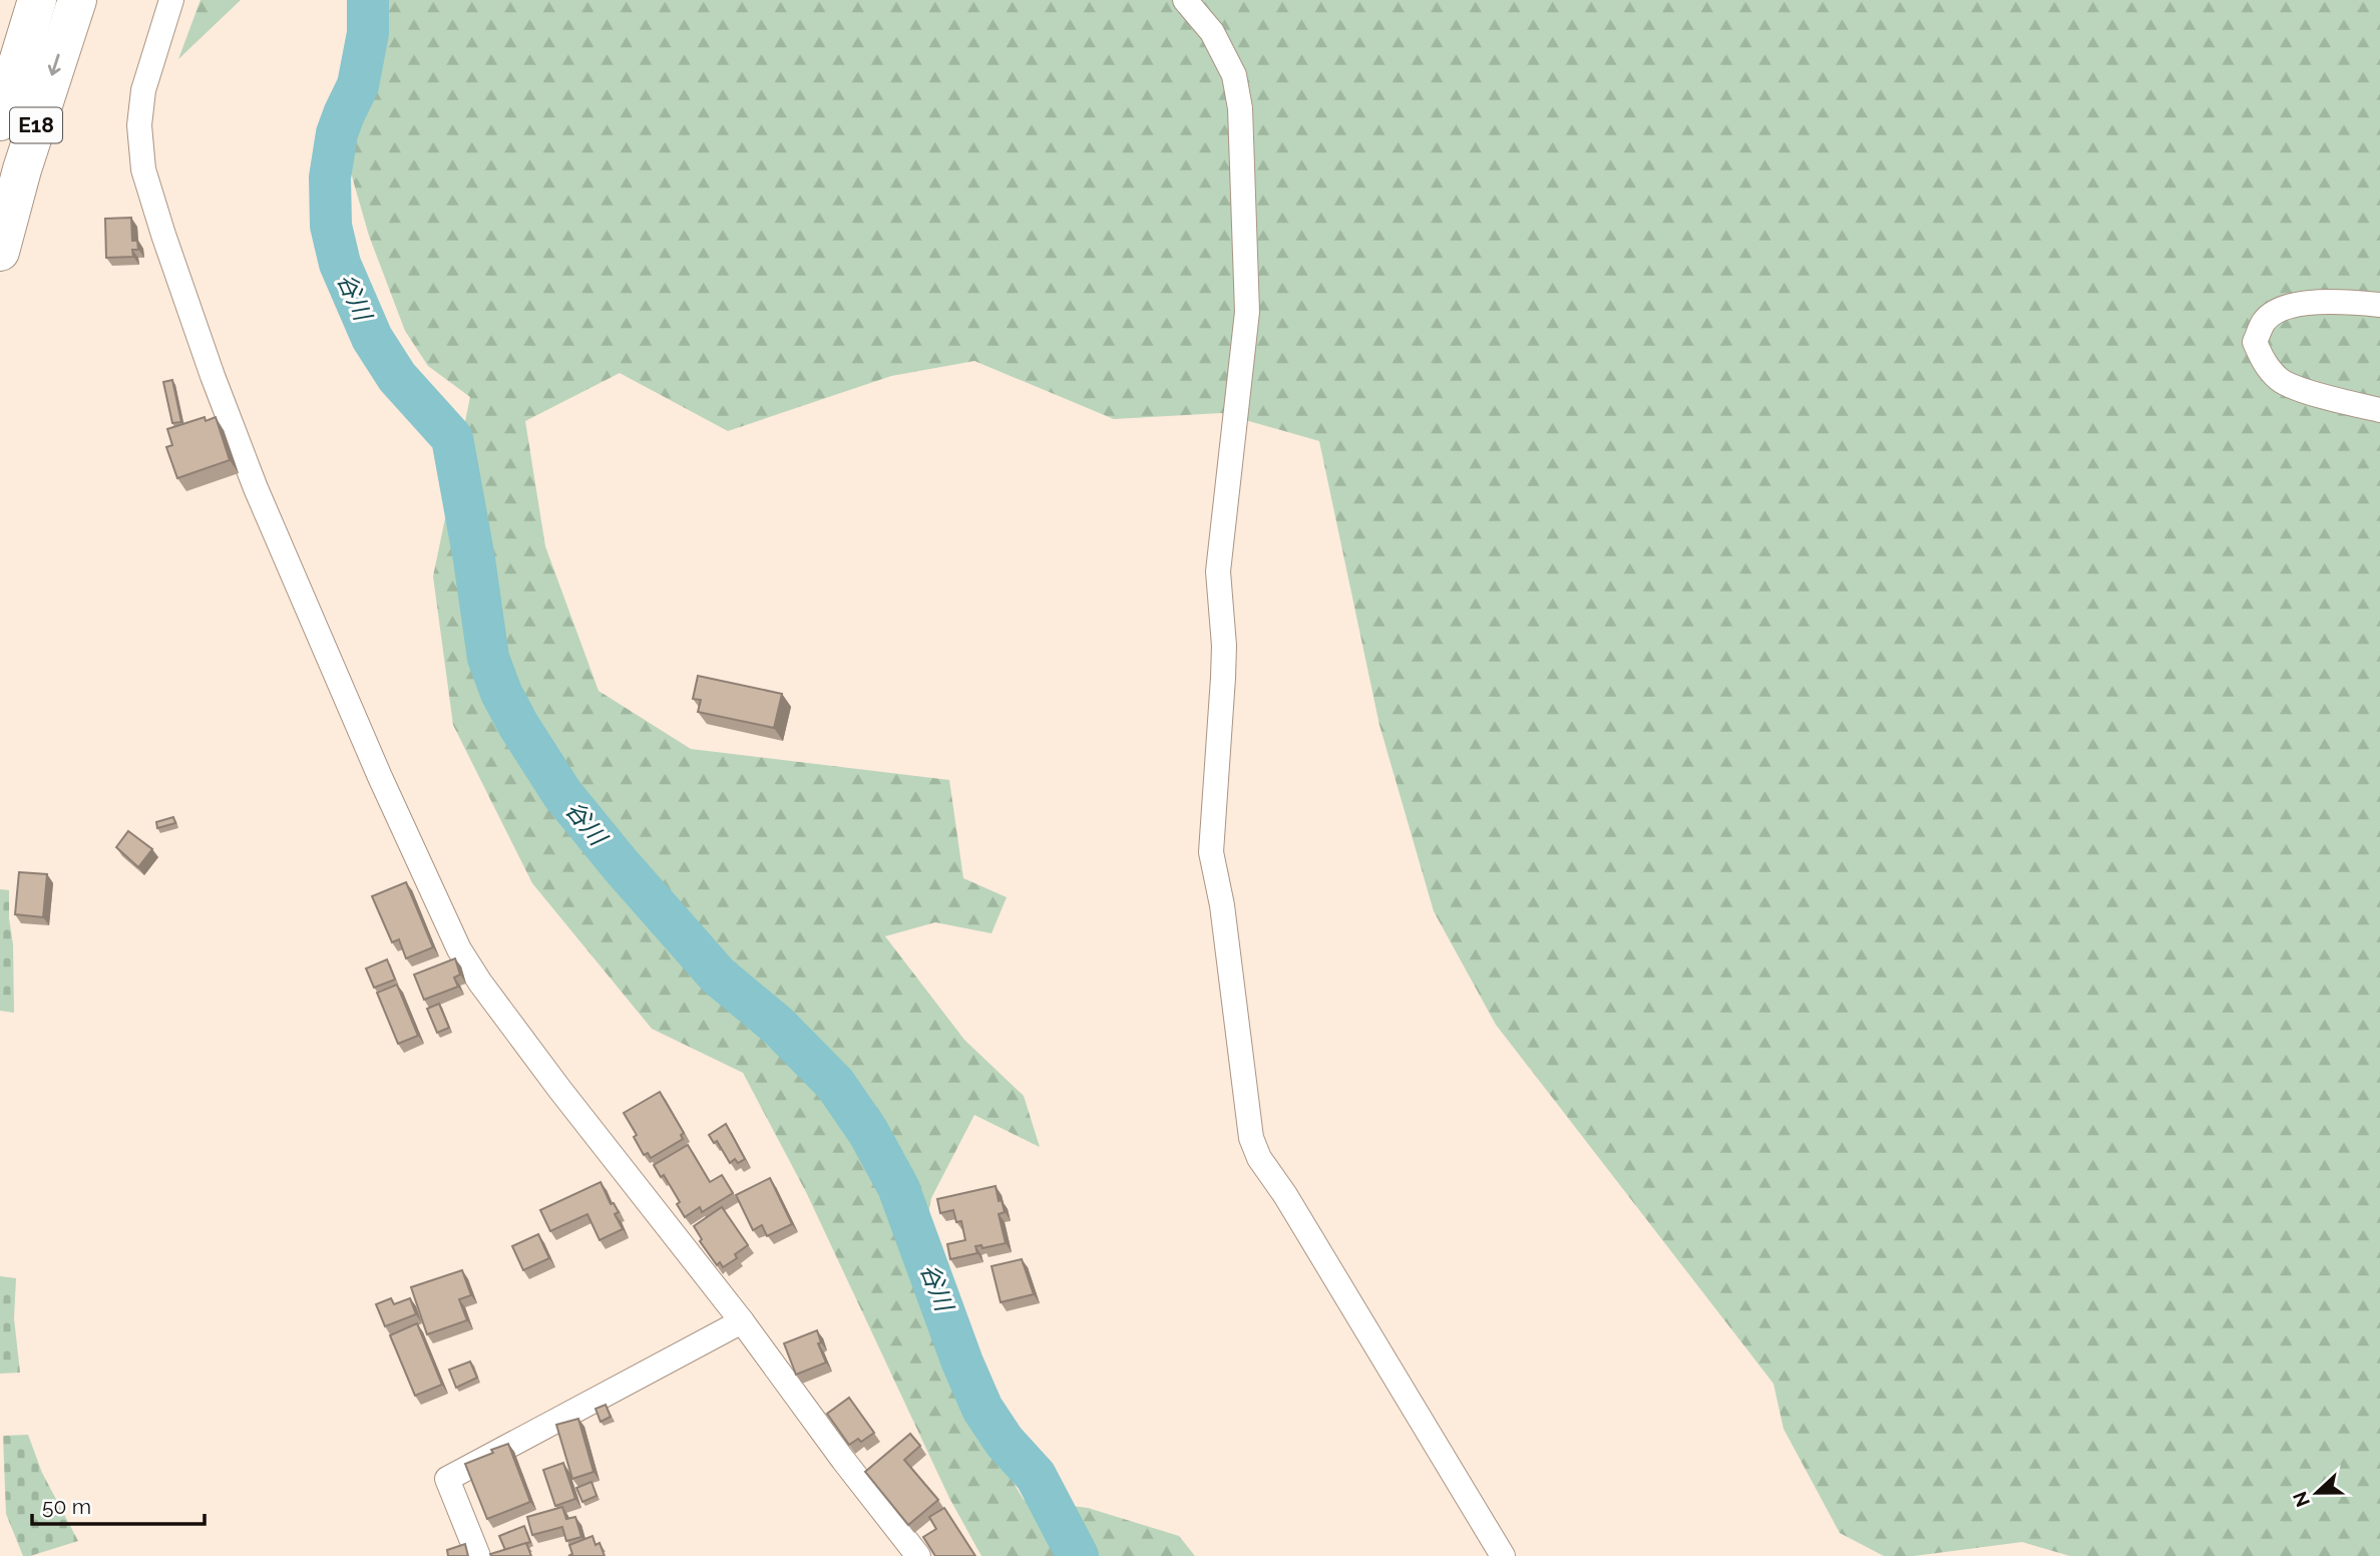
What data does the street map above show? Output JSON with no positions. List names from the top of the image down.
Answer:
{
  "streets": {
    "highway": ["E18"]
  },
  "water": ["谷川"],
  "scale_bar": "50 m",
  "north": "left"
}
